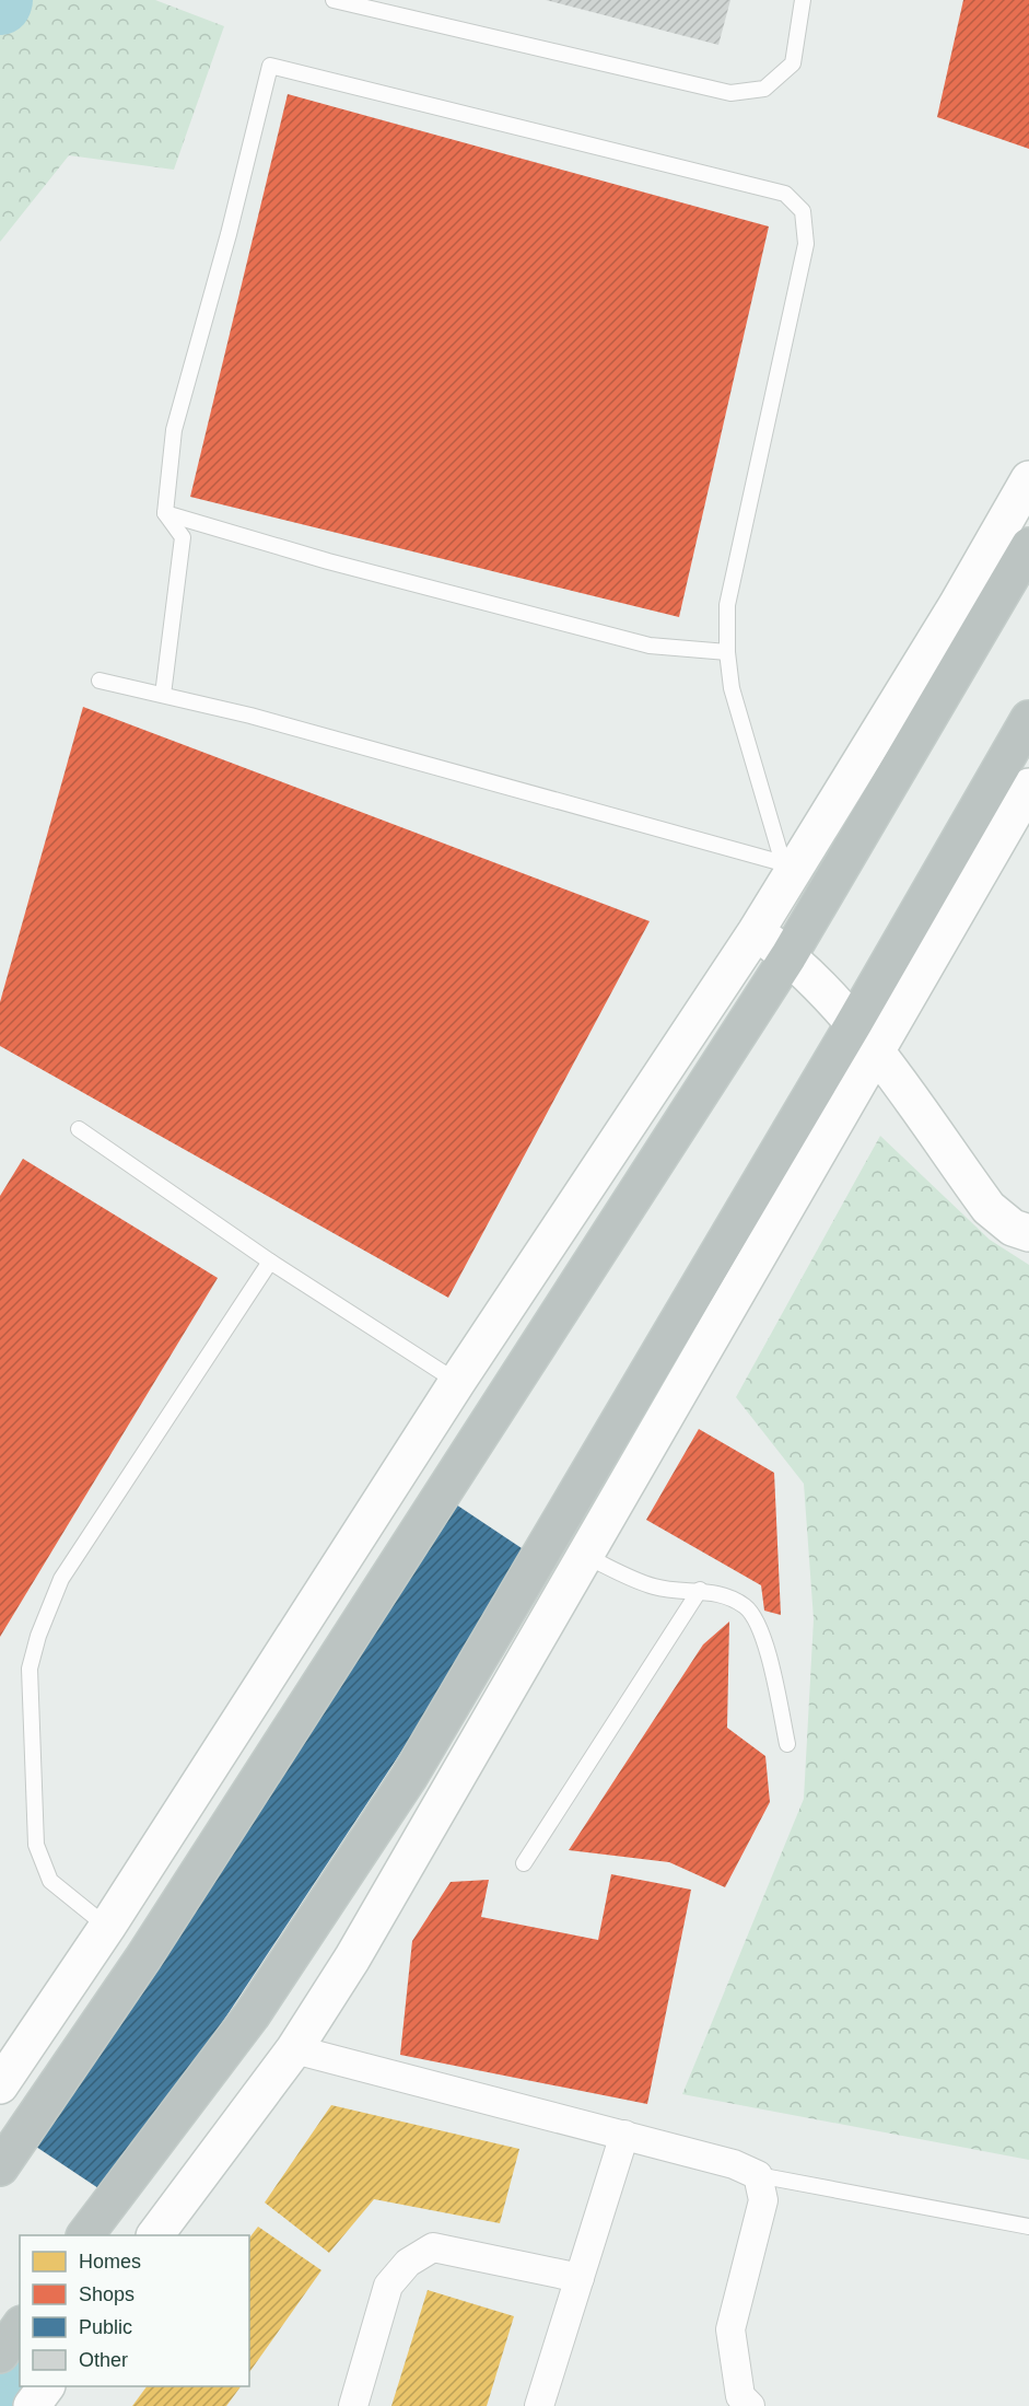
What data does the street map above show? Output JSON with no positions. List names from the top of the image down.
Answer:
{
  "legend": [
    "Homes",
    "Shops",
    "Public",
    "Other"
  ]
}
